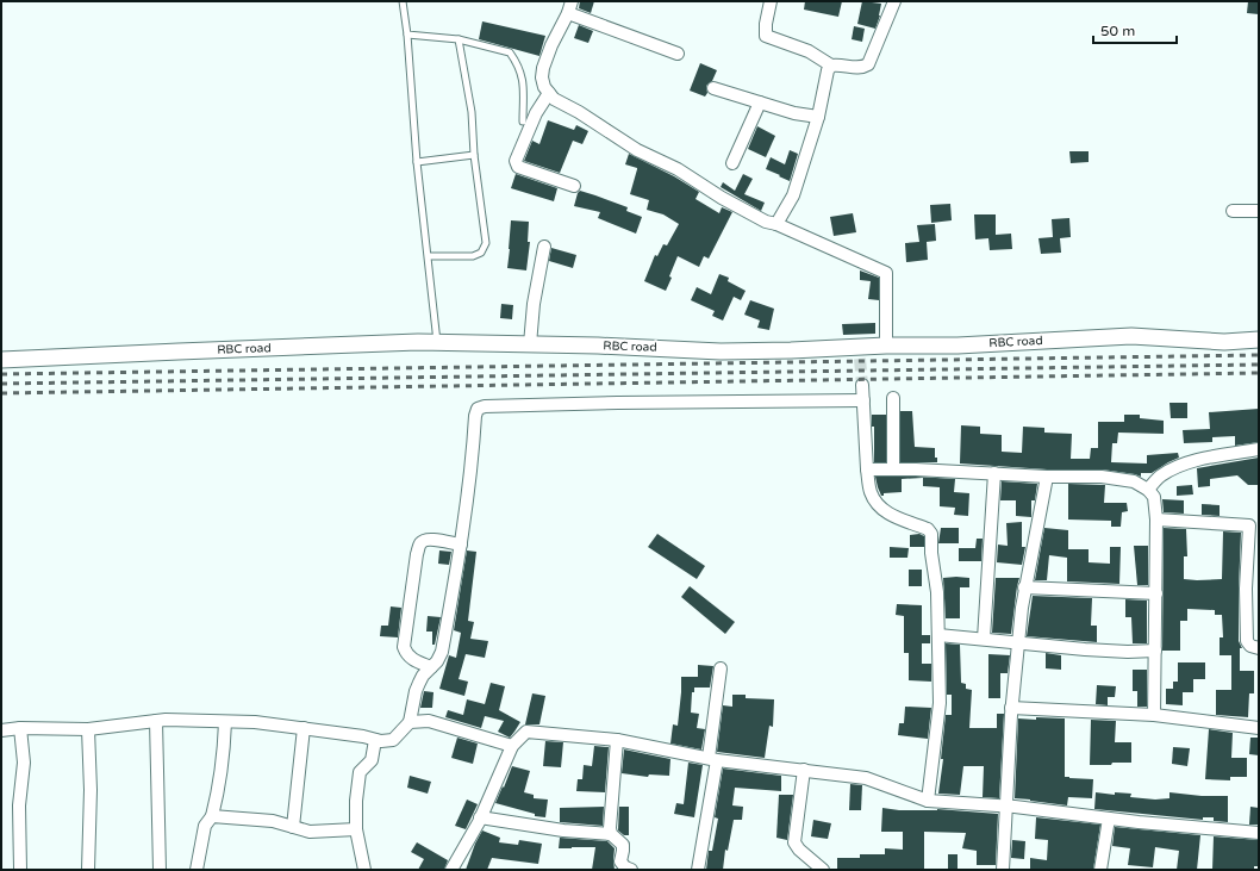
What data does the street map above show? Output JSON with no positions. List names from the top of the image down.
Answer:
{
  "streets": {
    "street": ["RBC road"]
  },
  "scale_bar": "50 m"
}
